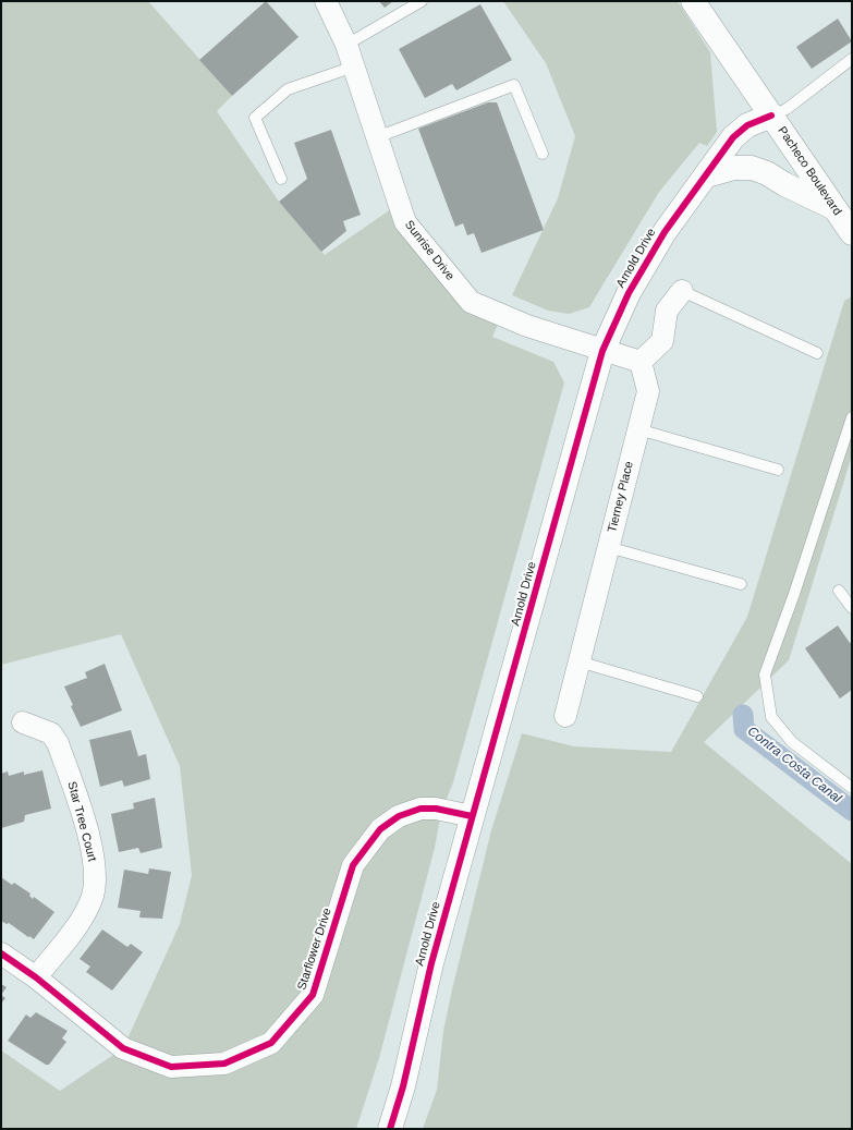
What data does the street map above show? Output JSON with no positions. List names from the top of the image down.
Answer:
{
  "streets": {
    "street": [
      "Pacheco Boulevard",
      "Sunrise Drive",
      "Arnold Drive",
      "Tierney Place",
      "Star Tree Court",
      "Starflower Drive"
    ]
  },
  "crossings": [
    ["Pacheco Boulevard", "Arnold Drive"],
    ["Sunrise Drive", "Arnold Drive"],
    ["Sunrise Drive", "Tierney Place"],
    ["Arnold Drive", "Starflower Drive"],
    ["Star Tree Court", "Starflower Drive"]
  ],
  "water": ["Contra Costa Canal"]
}
